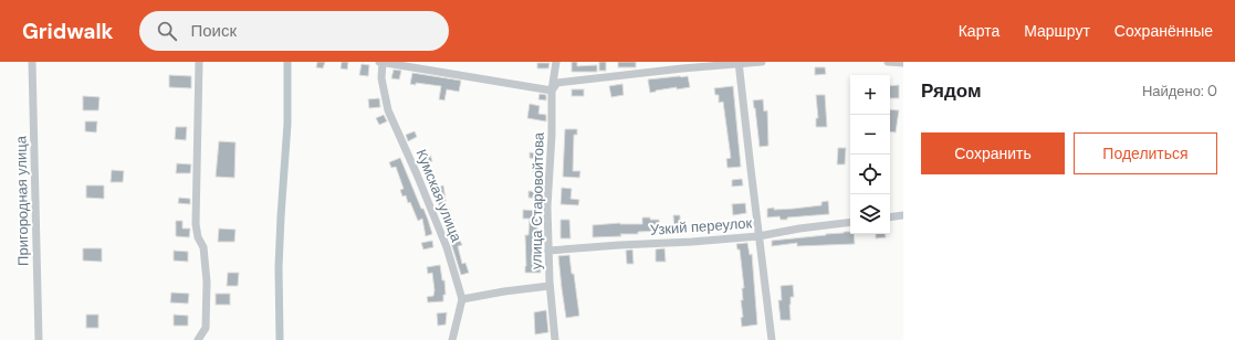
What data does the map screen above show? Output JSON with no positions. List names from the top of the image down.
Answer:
{
  "streets": {
    "street": [
      "Кумская улица",
      "Пригородная улица",
      "улица Старовойтова",
      "Узкий переулок"
    ]
  },
  "crossings": [
    ["улица Старовойтова", "Узкий переулок"]
  ],
  "page": {
    "header": "Gridwalk",
    "search": "Поиск",
    "nav": ["Карта", "Маршрут", "Сохранённые"],
    "heading": ["Рядом", "Найдено: 0"],
    "map_buttons": ["+", "−"],
    "buttons": ["Сохранить", "Поделиться"]
  }
}
